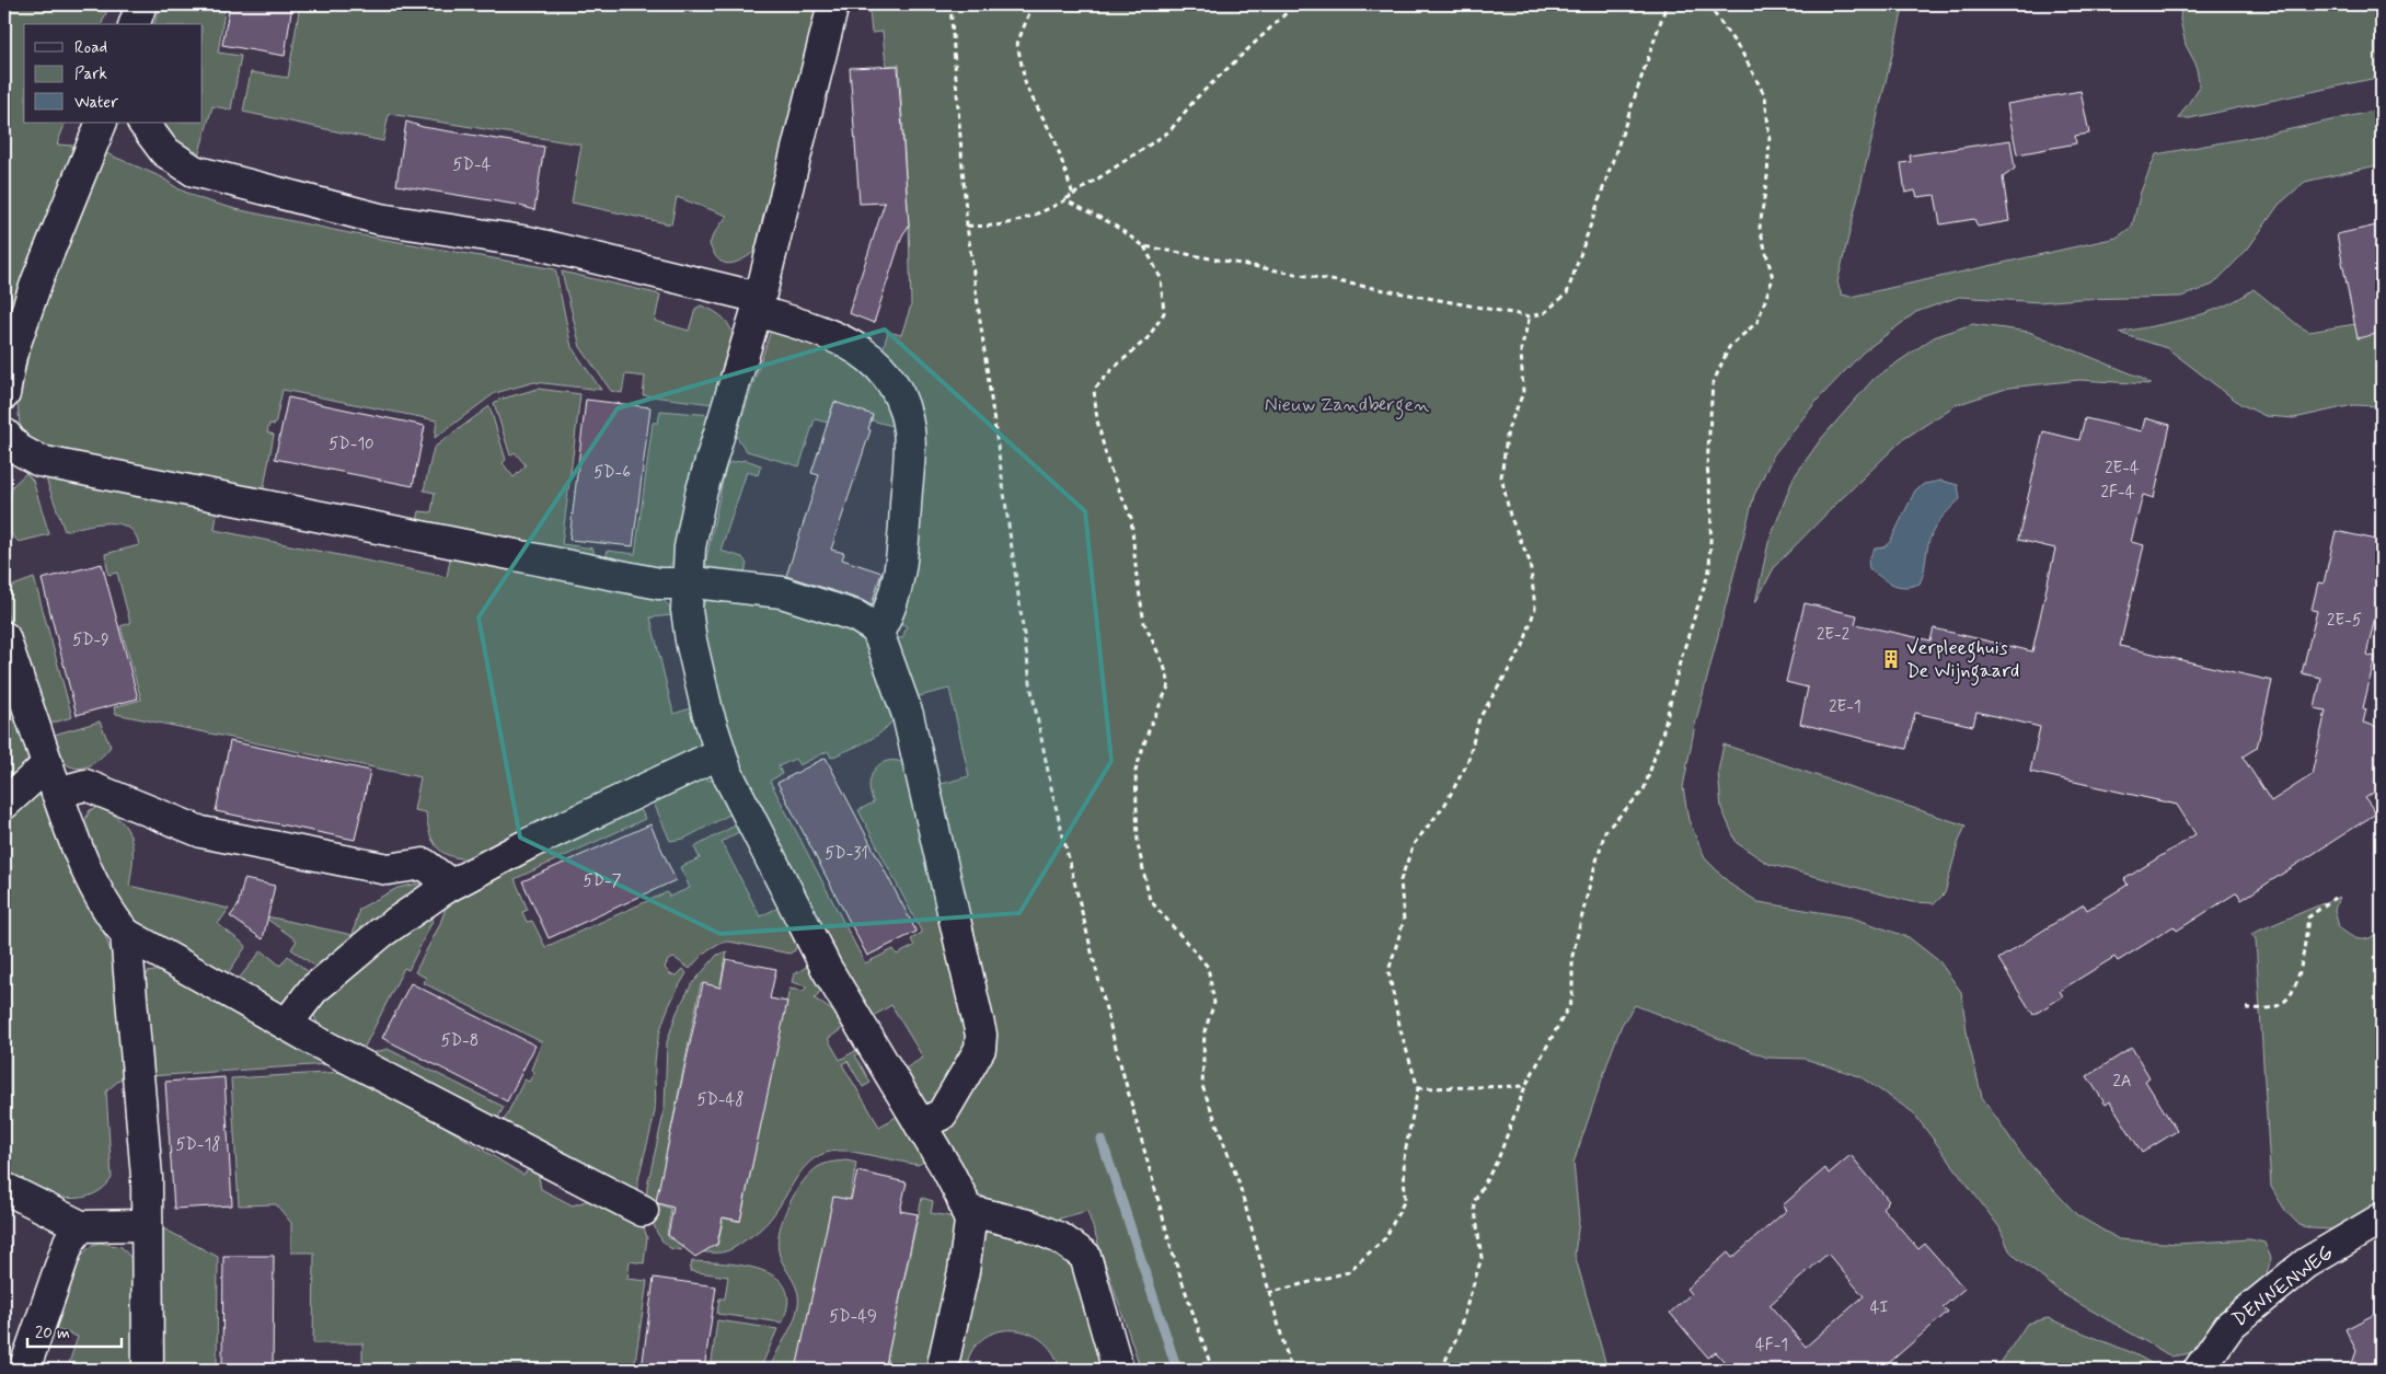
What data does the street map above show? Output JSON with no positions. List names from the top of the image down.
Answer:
{
  "streets": {
    "street": ["DENNENWEG"]
  },
  "parks": ["Nieuw Zandbergen"],
  "places": {
    "building": ["Verpleeghuis De Wijngaard"]
  },
  "house_numbers": [
    "5D-4",
    "5D-10",
    "2E-4",
    "5D-6",
    "2F-4",
    "2E-5",
    "2E-2",
    "5D-9",
    "2E-1",
    "5D-31",
    "5D-7",
    "5D-8",
    "2A",
    "5D-48",
    "5D-18",
    "4I",
    "5D-49",
    "4F-1"
  ],
  "legend": ["Road", "Park", "Water"],
  "scale_bar": "20 m"
}
